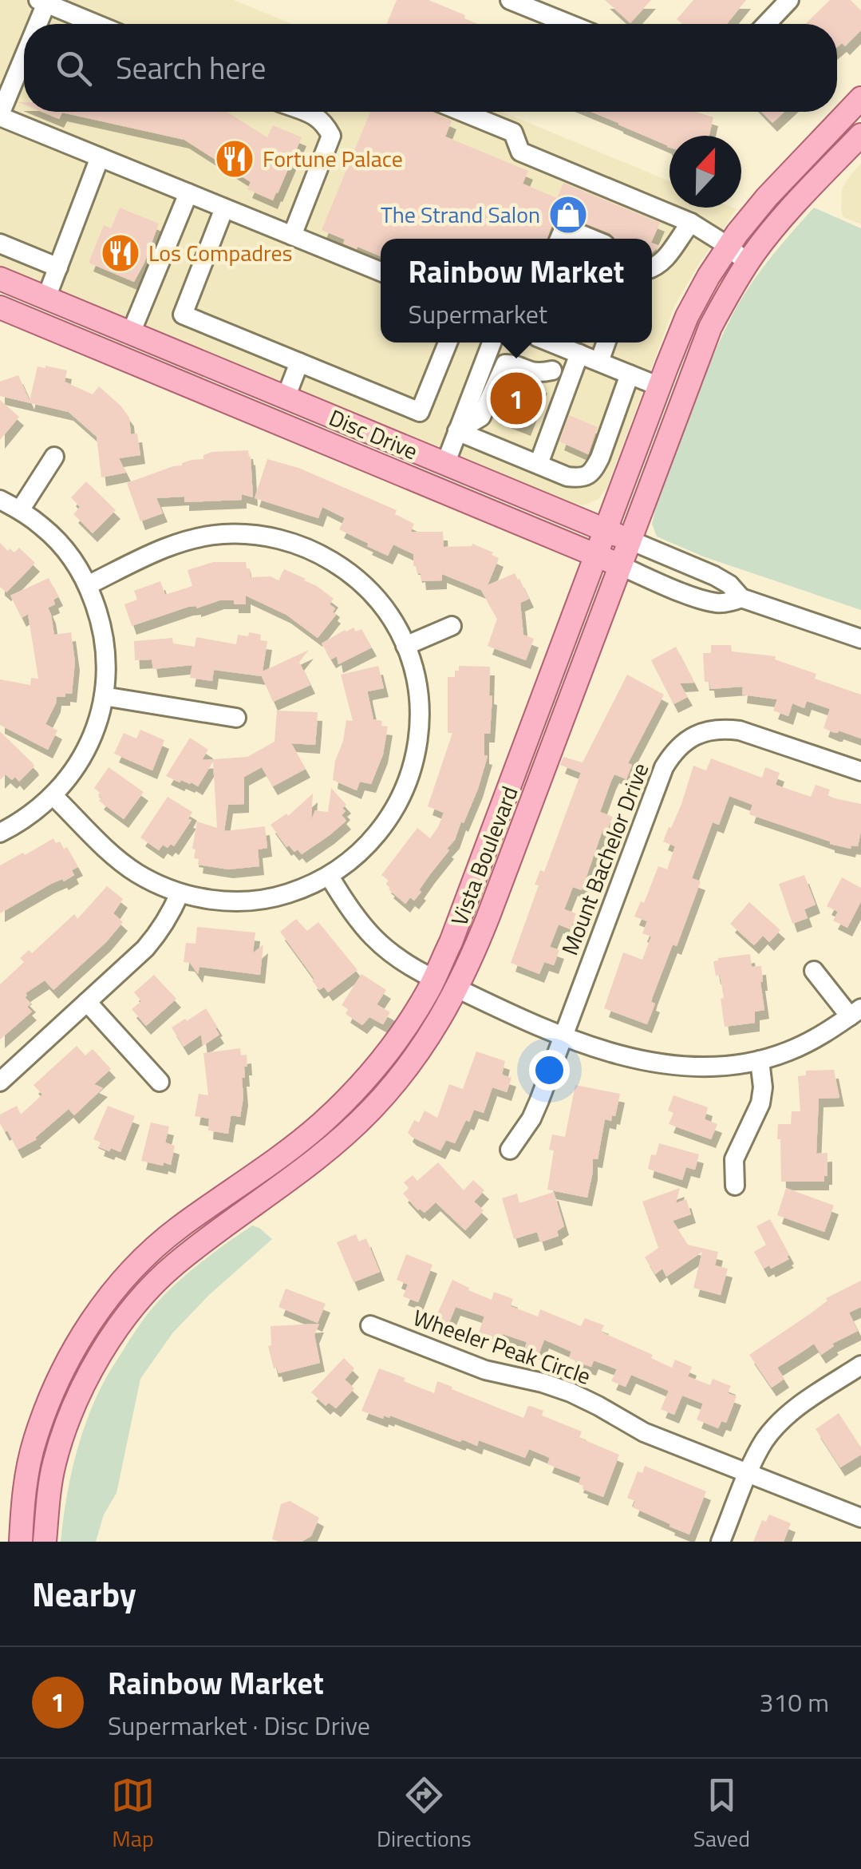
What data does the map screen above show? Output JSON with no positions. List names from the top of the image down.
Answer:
{
  "streets": {
    "main road": ["Disc Drive", "Vista Boulevard"],
    "street": ["Mount Bachelor Drive", "Wheeler Peak Circle"]
  },
  "crossings": [
    ["Disc Drive", "Vista Boulevard"]
  ],
  "places": {
    "restaurant": ["Fortune Palace", "Los Compadres"],
    "shop": ["The Strand Salon"]
  },
  "north": "top",
  "page": {
    "search": "Search here",
    "popup": ["Rainbow Market", "Supermarket"],
    "pins": "1",
    "heading": "Nearby",
    "list": [
      {
        "mark": "1",
        "name": "Rainbow Market",
        "note": "Supermarket · Disc Drive",
        "value": "310 m"
      }
    ],
    "nav": ["Map", "Directions", "Saved"]
  }
}
